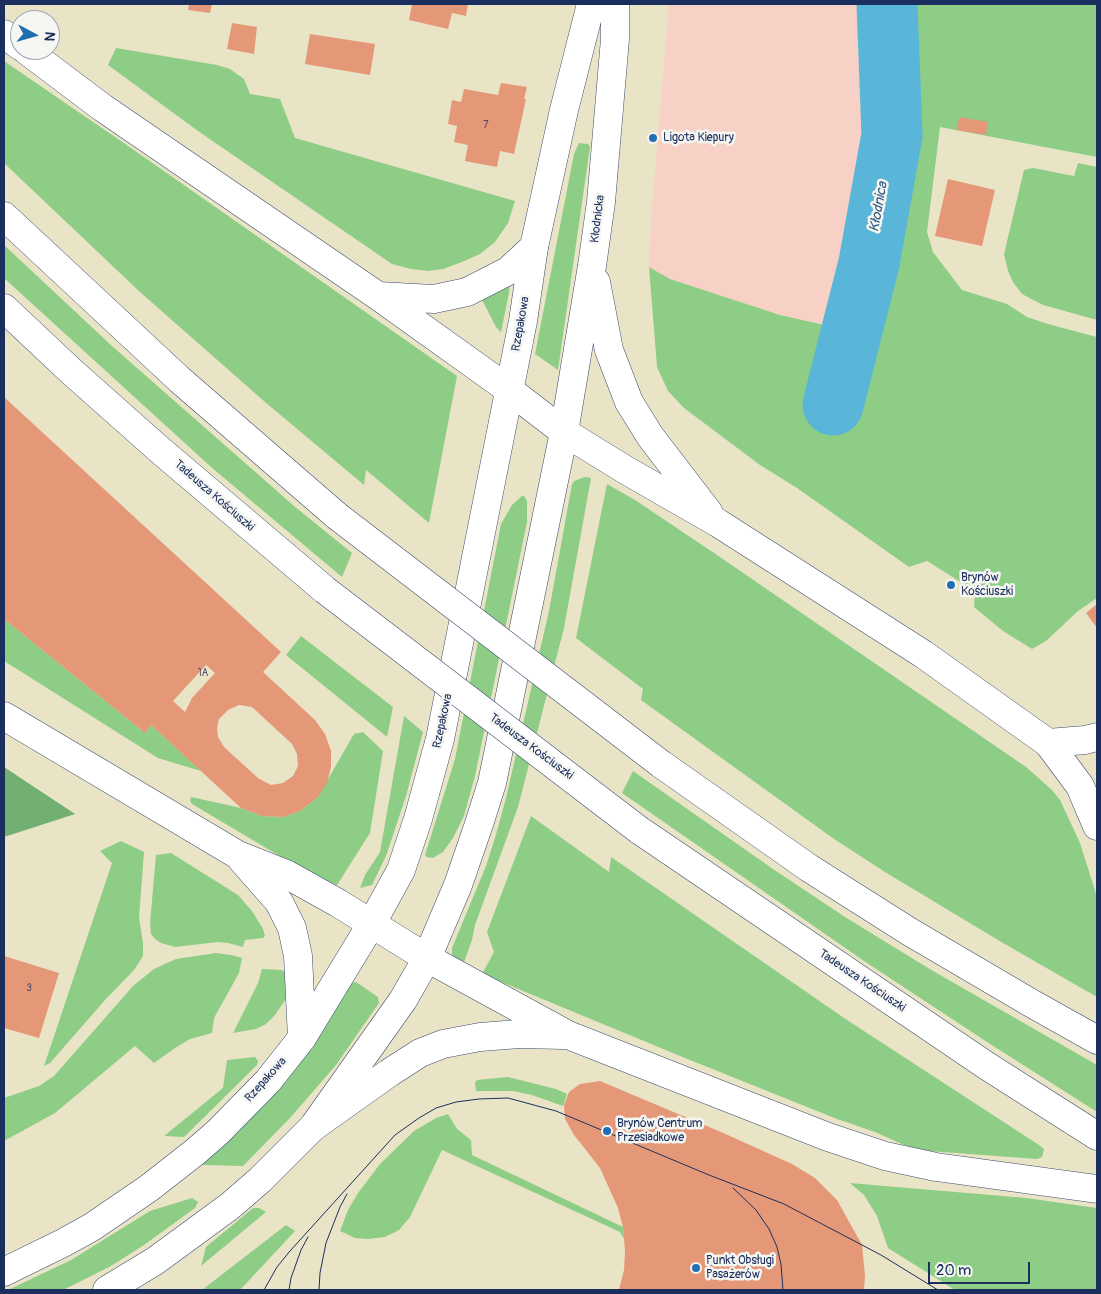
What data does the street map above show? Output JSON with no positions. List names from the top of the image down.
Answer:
{
  "streets": {
    "street": ["Kłodnicka", "Rzepakowa", "Tadeusza Kościuszki"]
  },
  "water": ["Kłodnica"],
  "places": [
    "Ligota Kiepury",
    "Brynów Kościuszki",
    "Brynów Centrum Przesiadkowe",
    "Punkt Obsługi Pasażerów"
  ],
  "house_numbers": ["7", "1A", "3"],
  "scale_bar": "20 m",
  "north": "right"
}
